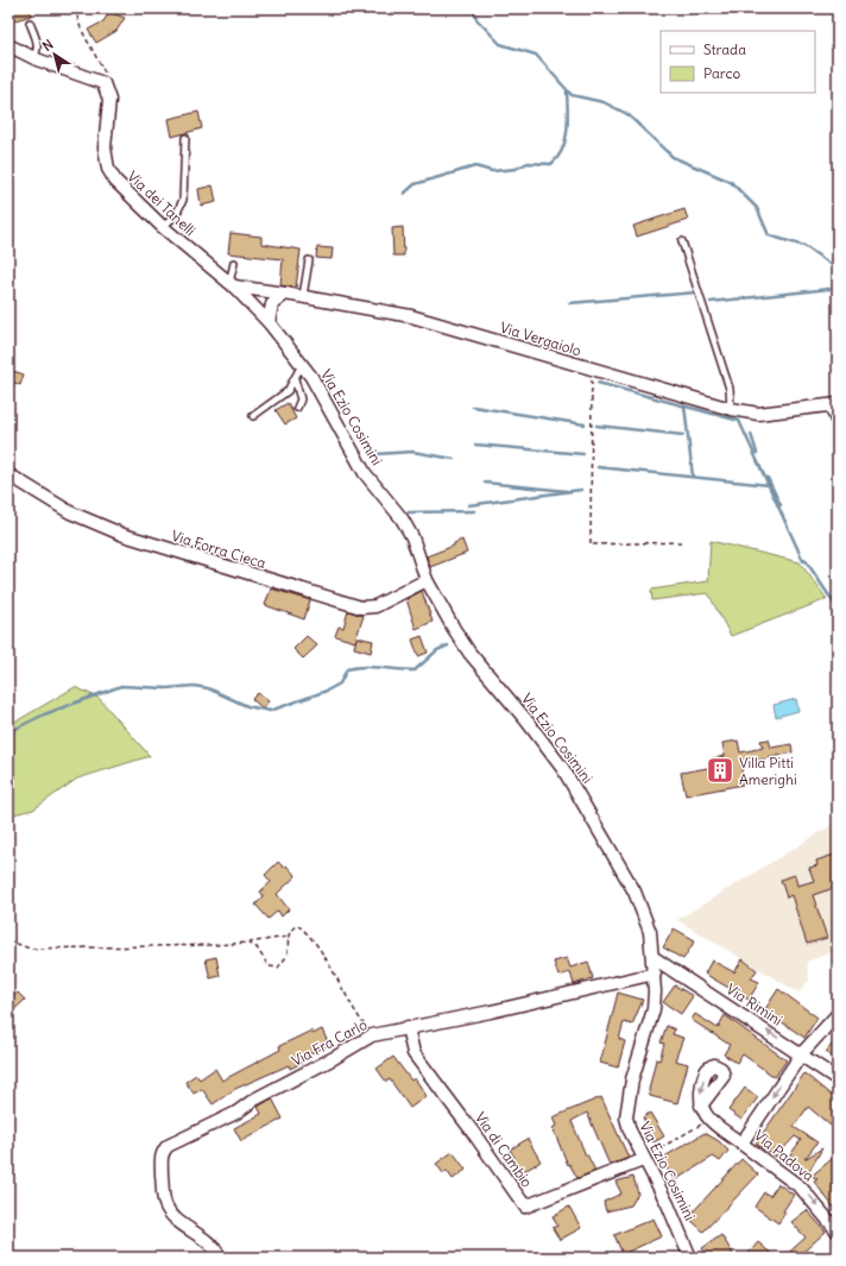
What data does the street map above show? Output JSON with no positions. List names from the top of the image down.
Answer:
{
  "streets": {
    "street": [
      "Via dei Tanelli",
      "Via Vergaiolo",
      "Via Ezio Cosimini",
      "Via Forra Cieca",
      "Via Rimini",
      "Via Fra Carlo",
      "Via di Cambio",
      "Via Padova"
    ]
  },
  "crossings": [
    ["Via dei Tanelli", "Via Vergaiolo"],
    ["Via dei Tanelli", "Via Ezio Cosimini"],
    ["Via Vergaiolo", "Via Ezio Cosimini"],
    ["Via Ezio Cosimini", "Via Forra Cieca"],
    ["Via Ezio Cosimini", "Via Rimini"],
    ["Via Ezio Cosimini", "Via Fra Carlo"],
    ["Via Ezio Cosimini", "Via di Cambio"],
    ["Via Rimini", "Via Padova"],
    ["Via Fra Carlo", "Via di Cambio"]
  ],
  "one_way": ["Via Rimini"],
  "places": {
    "building": ["Villa Pitti Amerighi"]
  },
  "legend": ["Strada", "Parco"],
  "north": "top left"
}
